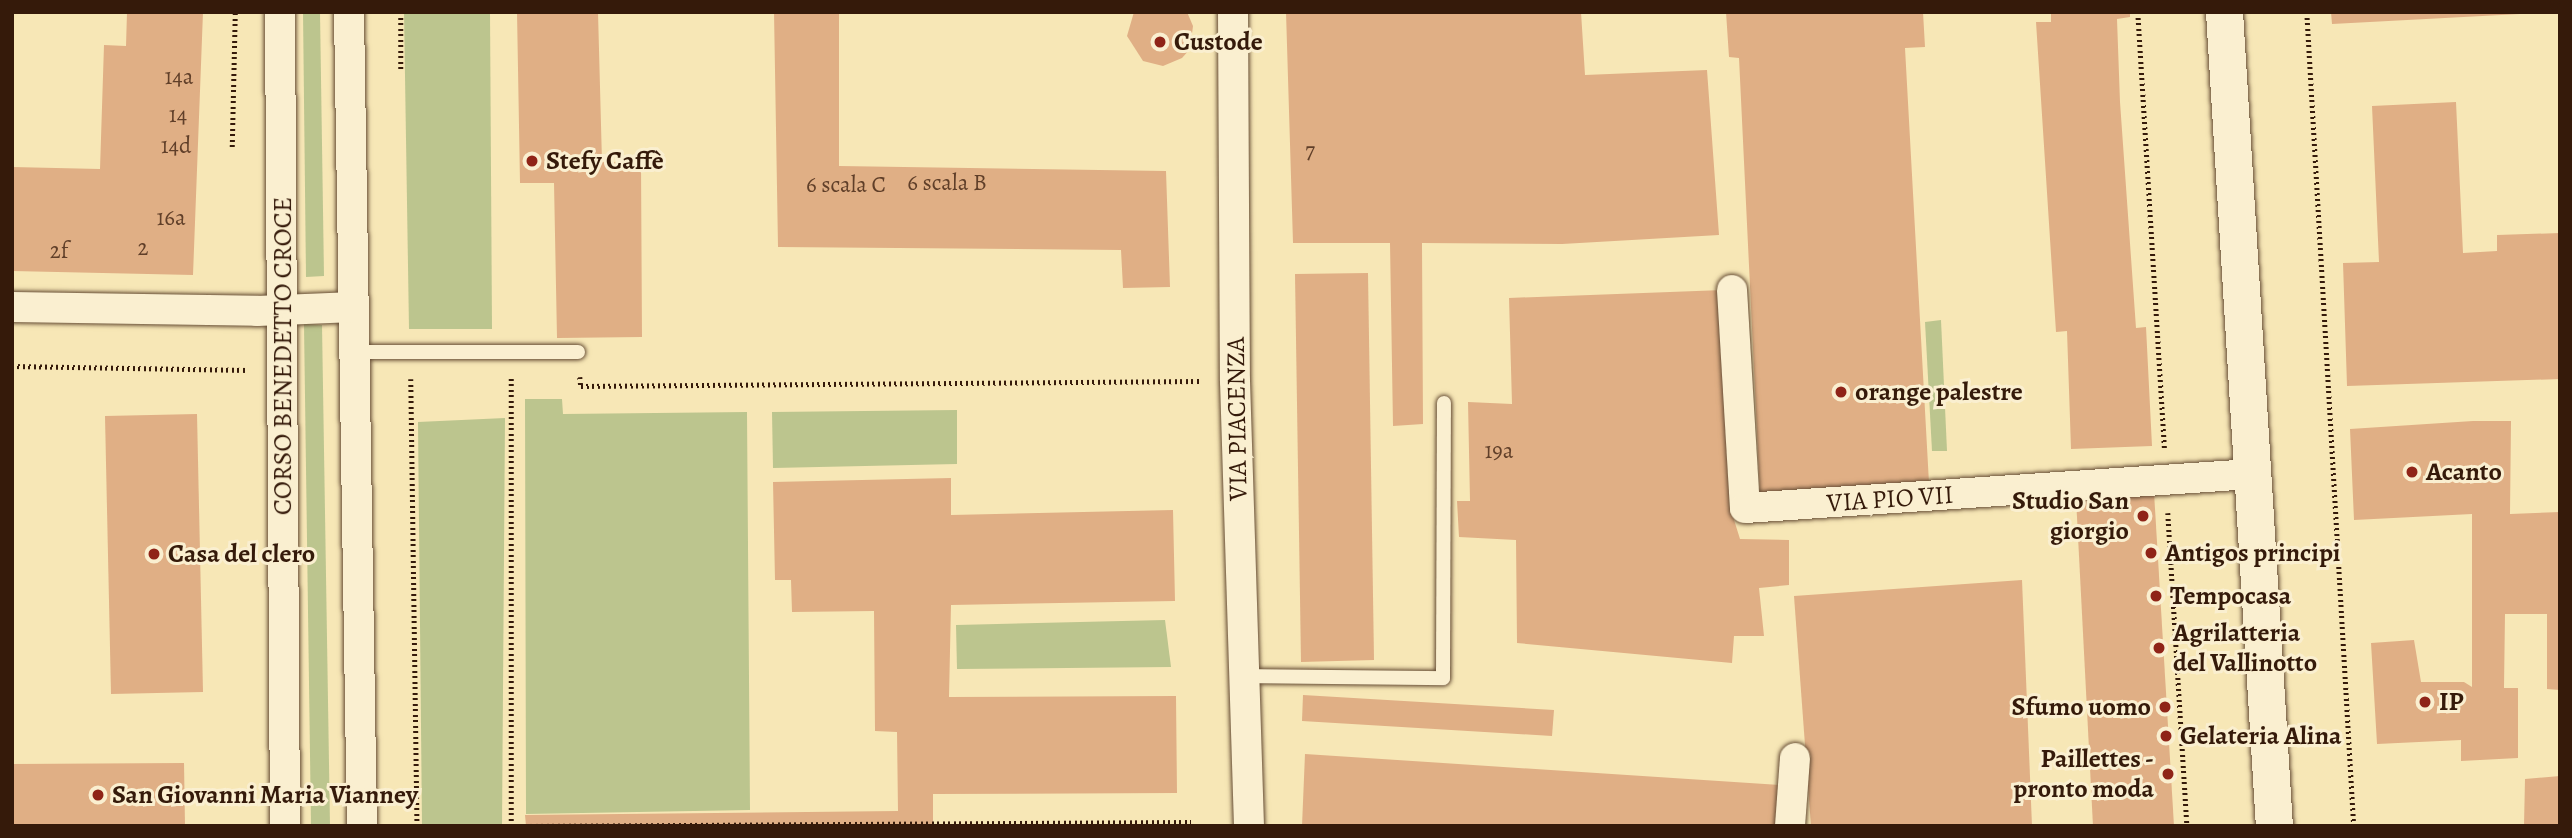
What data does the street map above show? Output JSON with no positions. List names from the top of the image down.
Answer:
{
  "streets": {
    "street": ["CORSO BENEDETTO CROCE", "VIA PIACENZA", "VIA PIO VII"]
  },
  "places": [
    "Custode",
    "Stefy Caffè",
    "orange palestre",
    "Acanto",
    "Studio San giorgio",
    "Antigos principi",
    "Casa del clero",
    "Tempocasa",
    "Agrilatteria del Vallinotto",
    "IP",
    "Sfumo uomo",
    "Gelateria Alina",
    "Paillettes - pronto moda",
    "San Giovanni Maria Vianney"
  ],
  "house_numbers": [
    "14a",
    "14",
    "14d",
    "7",
    "6 scala B",
    "6 scala C",
    "16a",
    "2",
    "2f",
    "19a"
  ]
}
